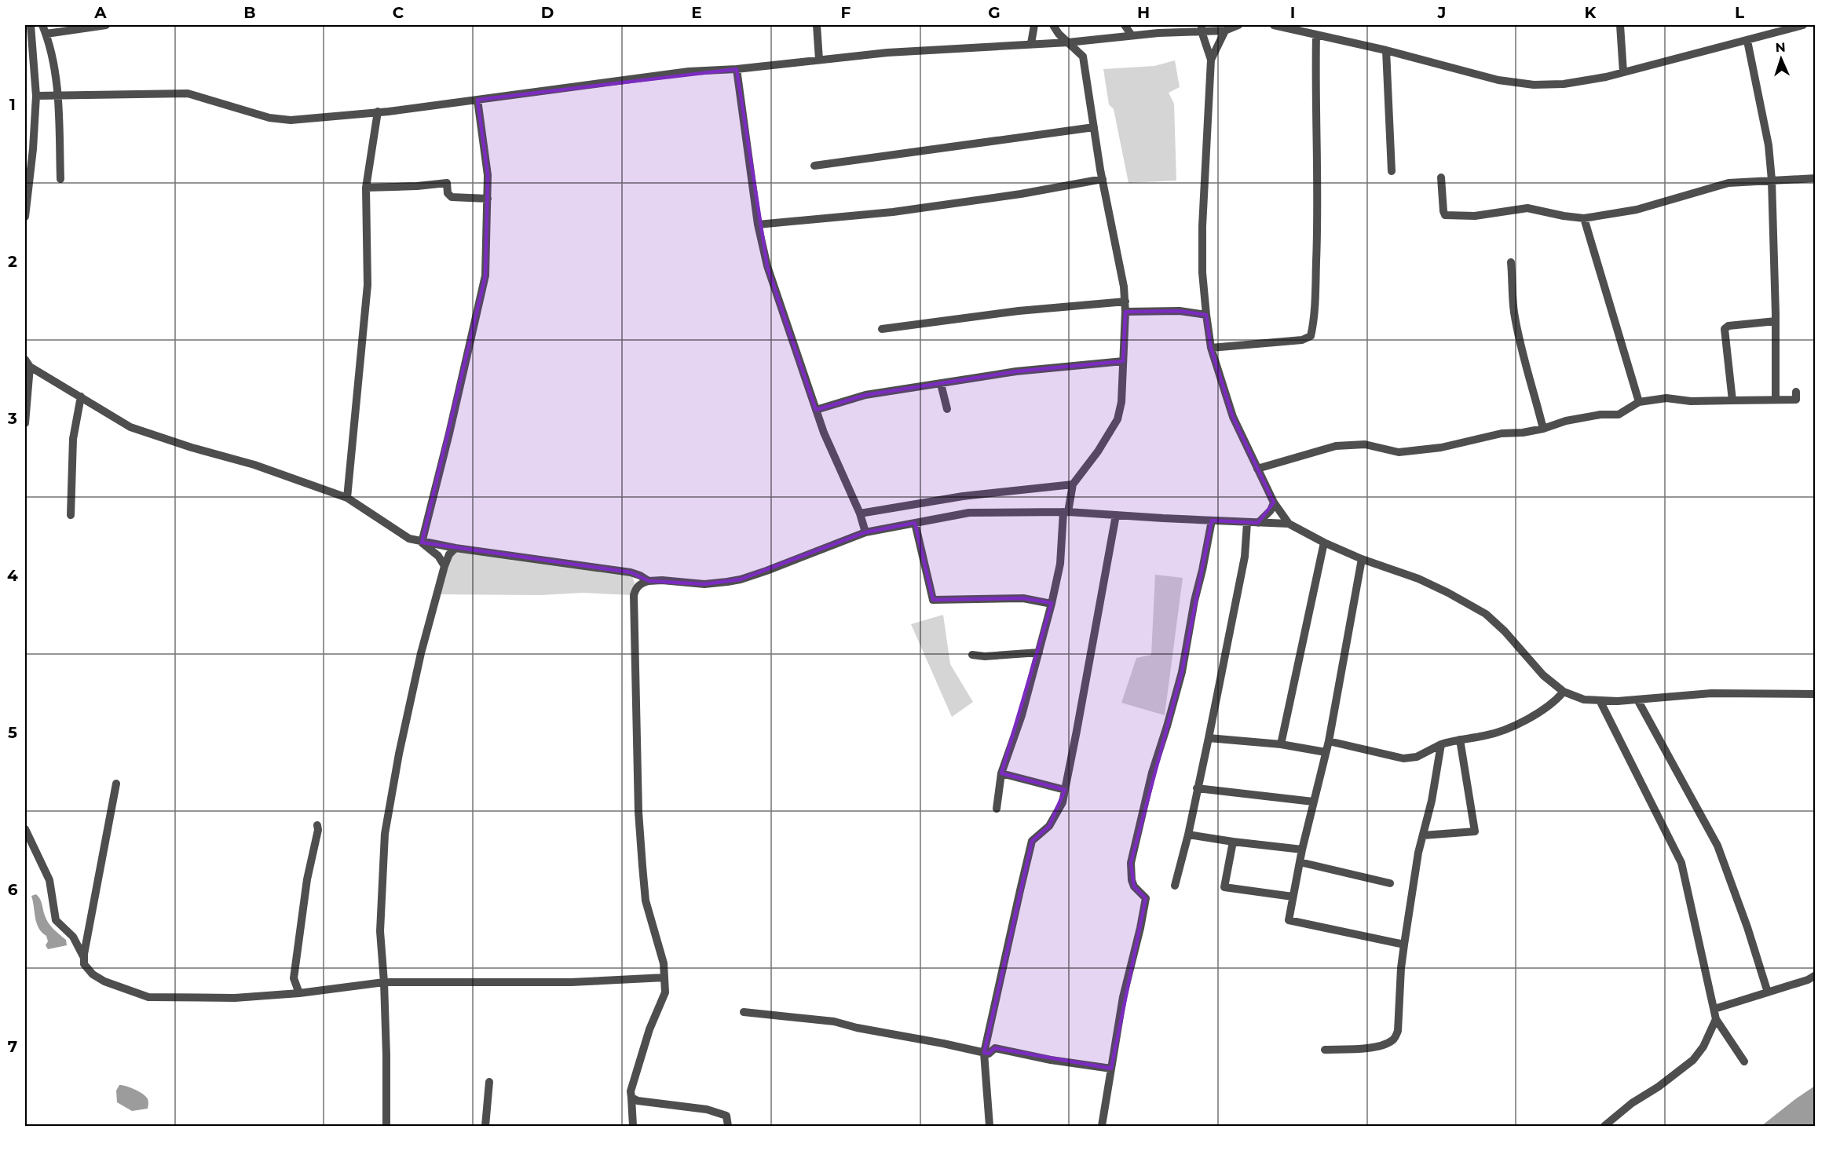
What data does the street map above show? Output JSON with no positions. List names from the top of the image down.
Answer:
{
  "north": "top",
  "grid": {
    "columns": [
      "A",
      "B",
      "C",
      "D",
      "E",
      "F",
      "G",
      "H",
      "I",
      "J",
      "K",
      "L"
    ],
    "rows": [
      "1",
      "2",
      "3",
      "4",
      "5",
      "6",
      "7"
    ]
  }
}
